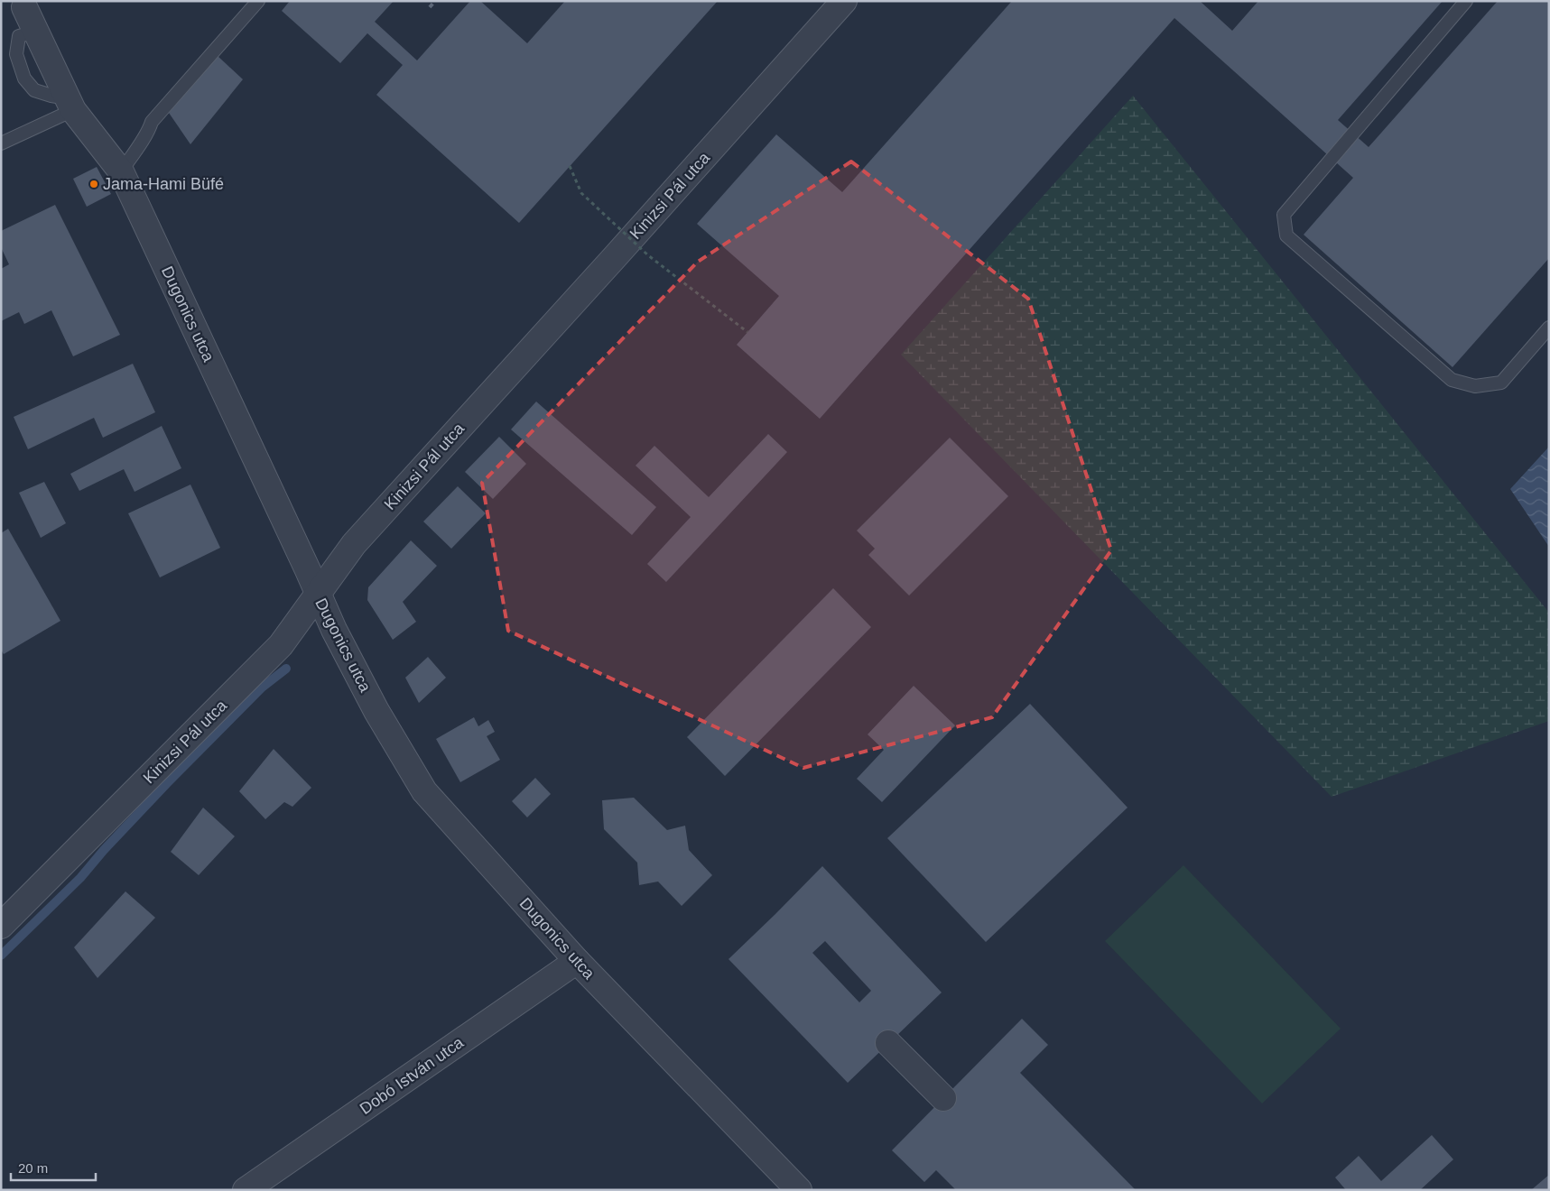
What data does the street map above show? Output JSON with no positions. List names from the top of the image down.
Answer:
{
  "streets": {
    "street": ["Kinizsi Pál utca", "Dugonics utca", "Dobó István utca"]
  },
  "crossings": [
    ["Kinizsi Pál utca", "Dugonics utca"],
    ["Dugonics utca", "Dobó István utca"]
  ],
  "places": ["Jama-Hami Büfé"],
  "scale_bar": "20 m"
}
